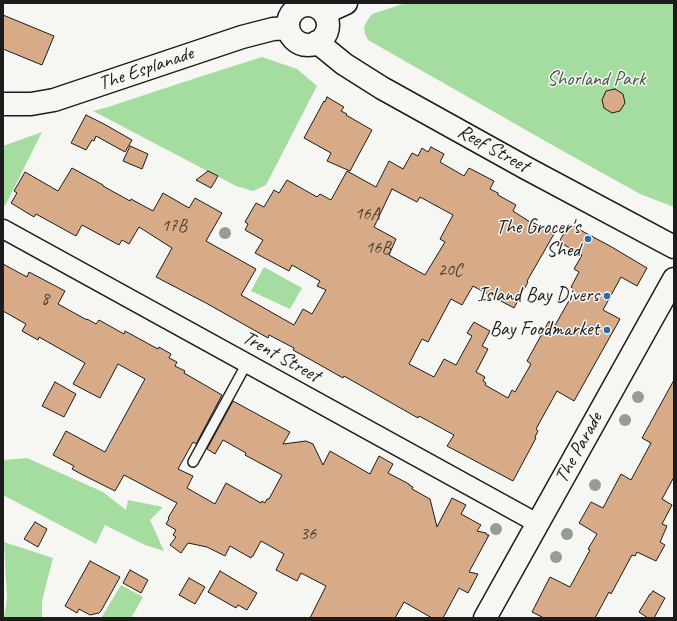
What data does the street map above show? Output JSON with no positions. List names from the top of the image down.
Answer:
{
  "streets": {
    "main road": ["The Esplanade", "Reef Street", "The Parade"],
    "street": ["Trent Street"]
  },
  "crossings": [
    ["The Esplanade", "Reef Street"],
    ["Trent Street", "The Parade"]
  ],
  "parks": ["Shorland Park"],
  "places": ["The Grocer's Shed", "Island Bay Divers", "Bay Foodmarket"],
  "house_numbers": [
    "16A",
    "17B",
    "16B",
    "20C",
    "8",
    "36"
  ]
}
